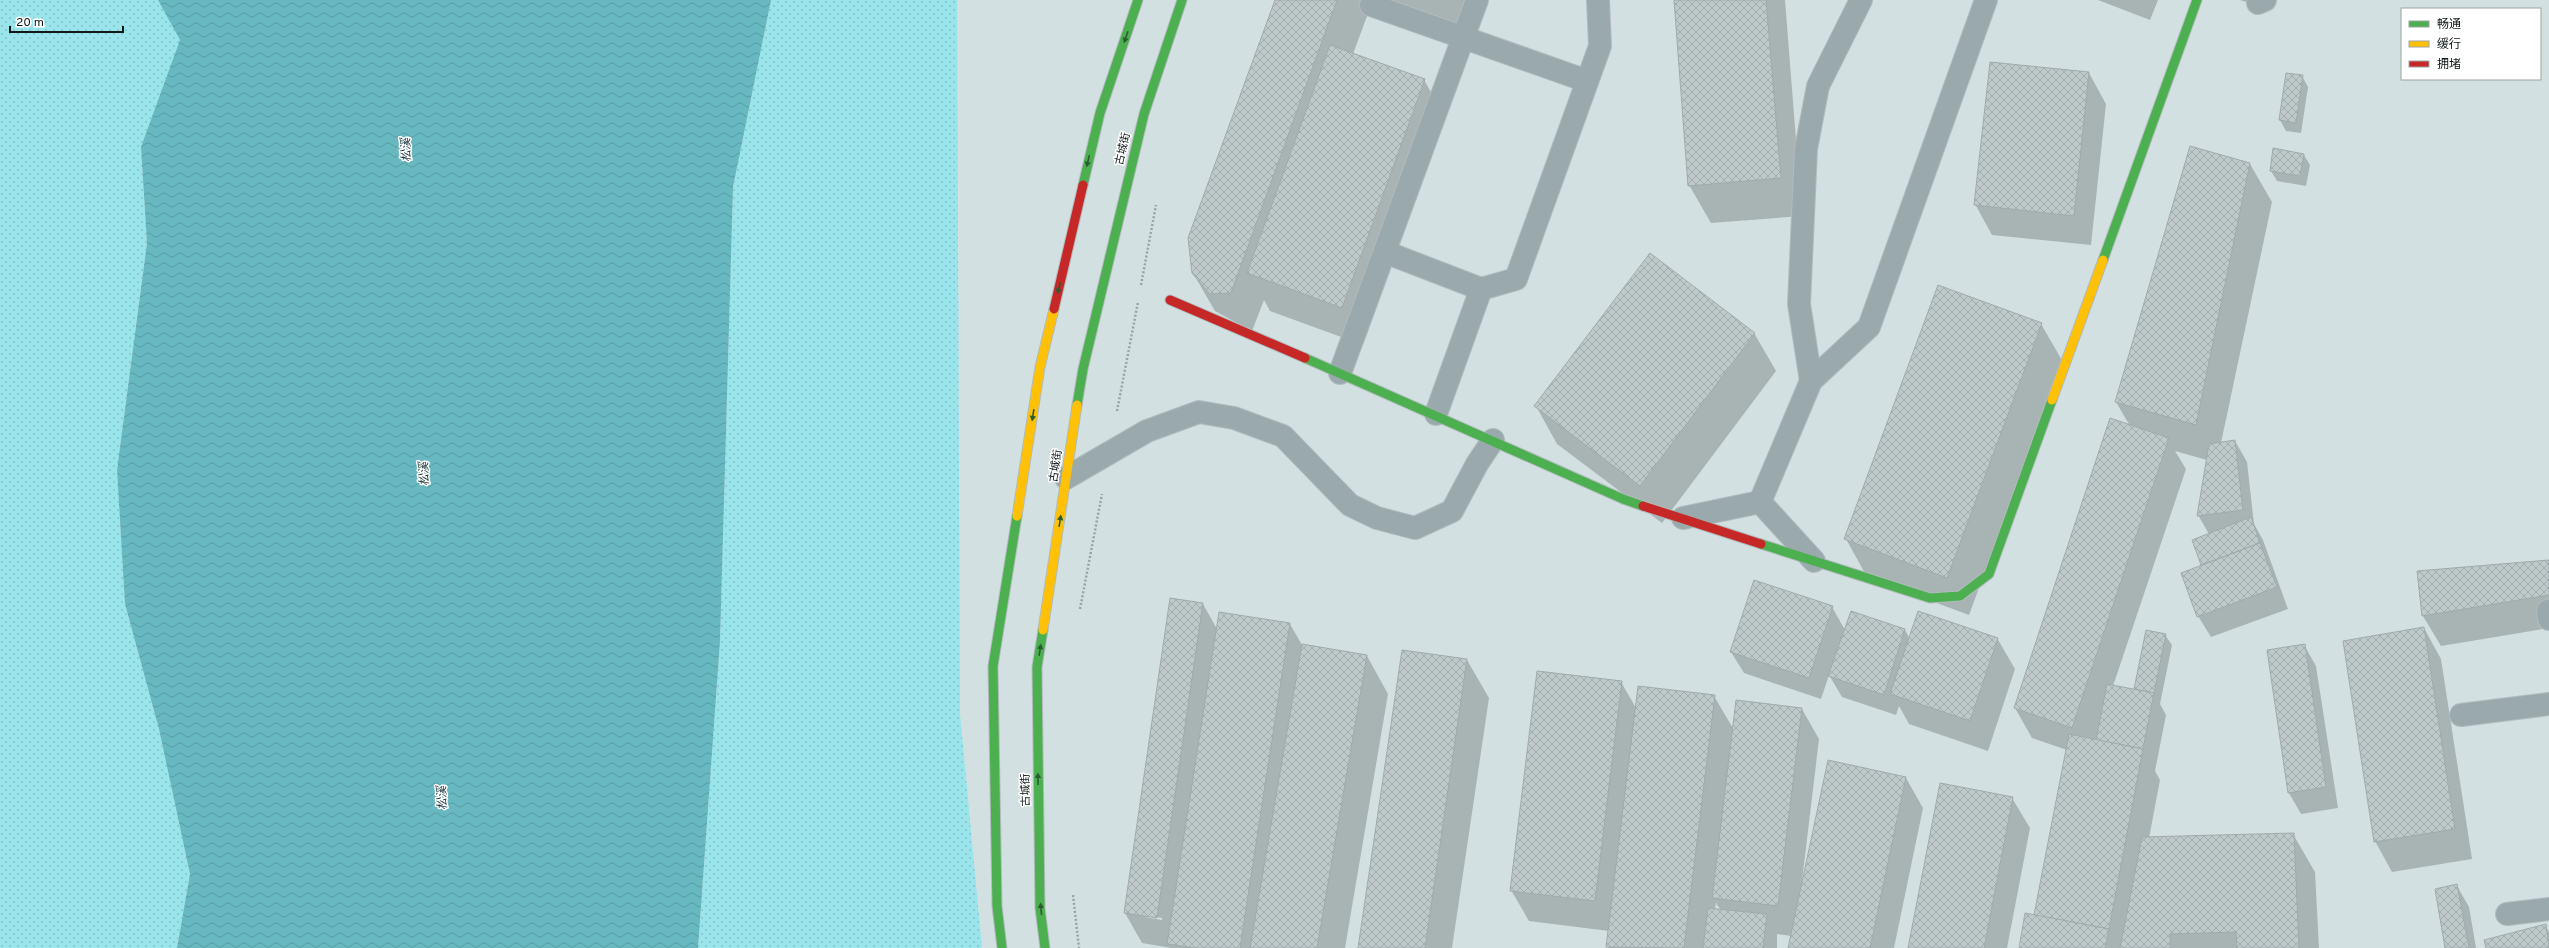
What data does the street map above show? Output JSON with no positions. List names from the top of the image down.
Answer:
{
  "streets": {
    "main road": ["古城街"]
  },
  "water": ["松溪"],
  "legend": ["畅通", "缓行", "拥堵"],
  "scale_bar": "20 m"
}
